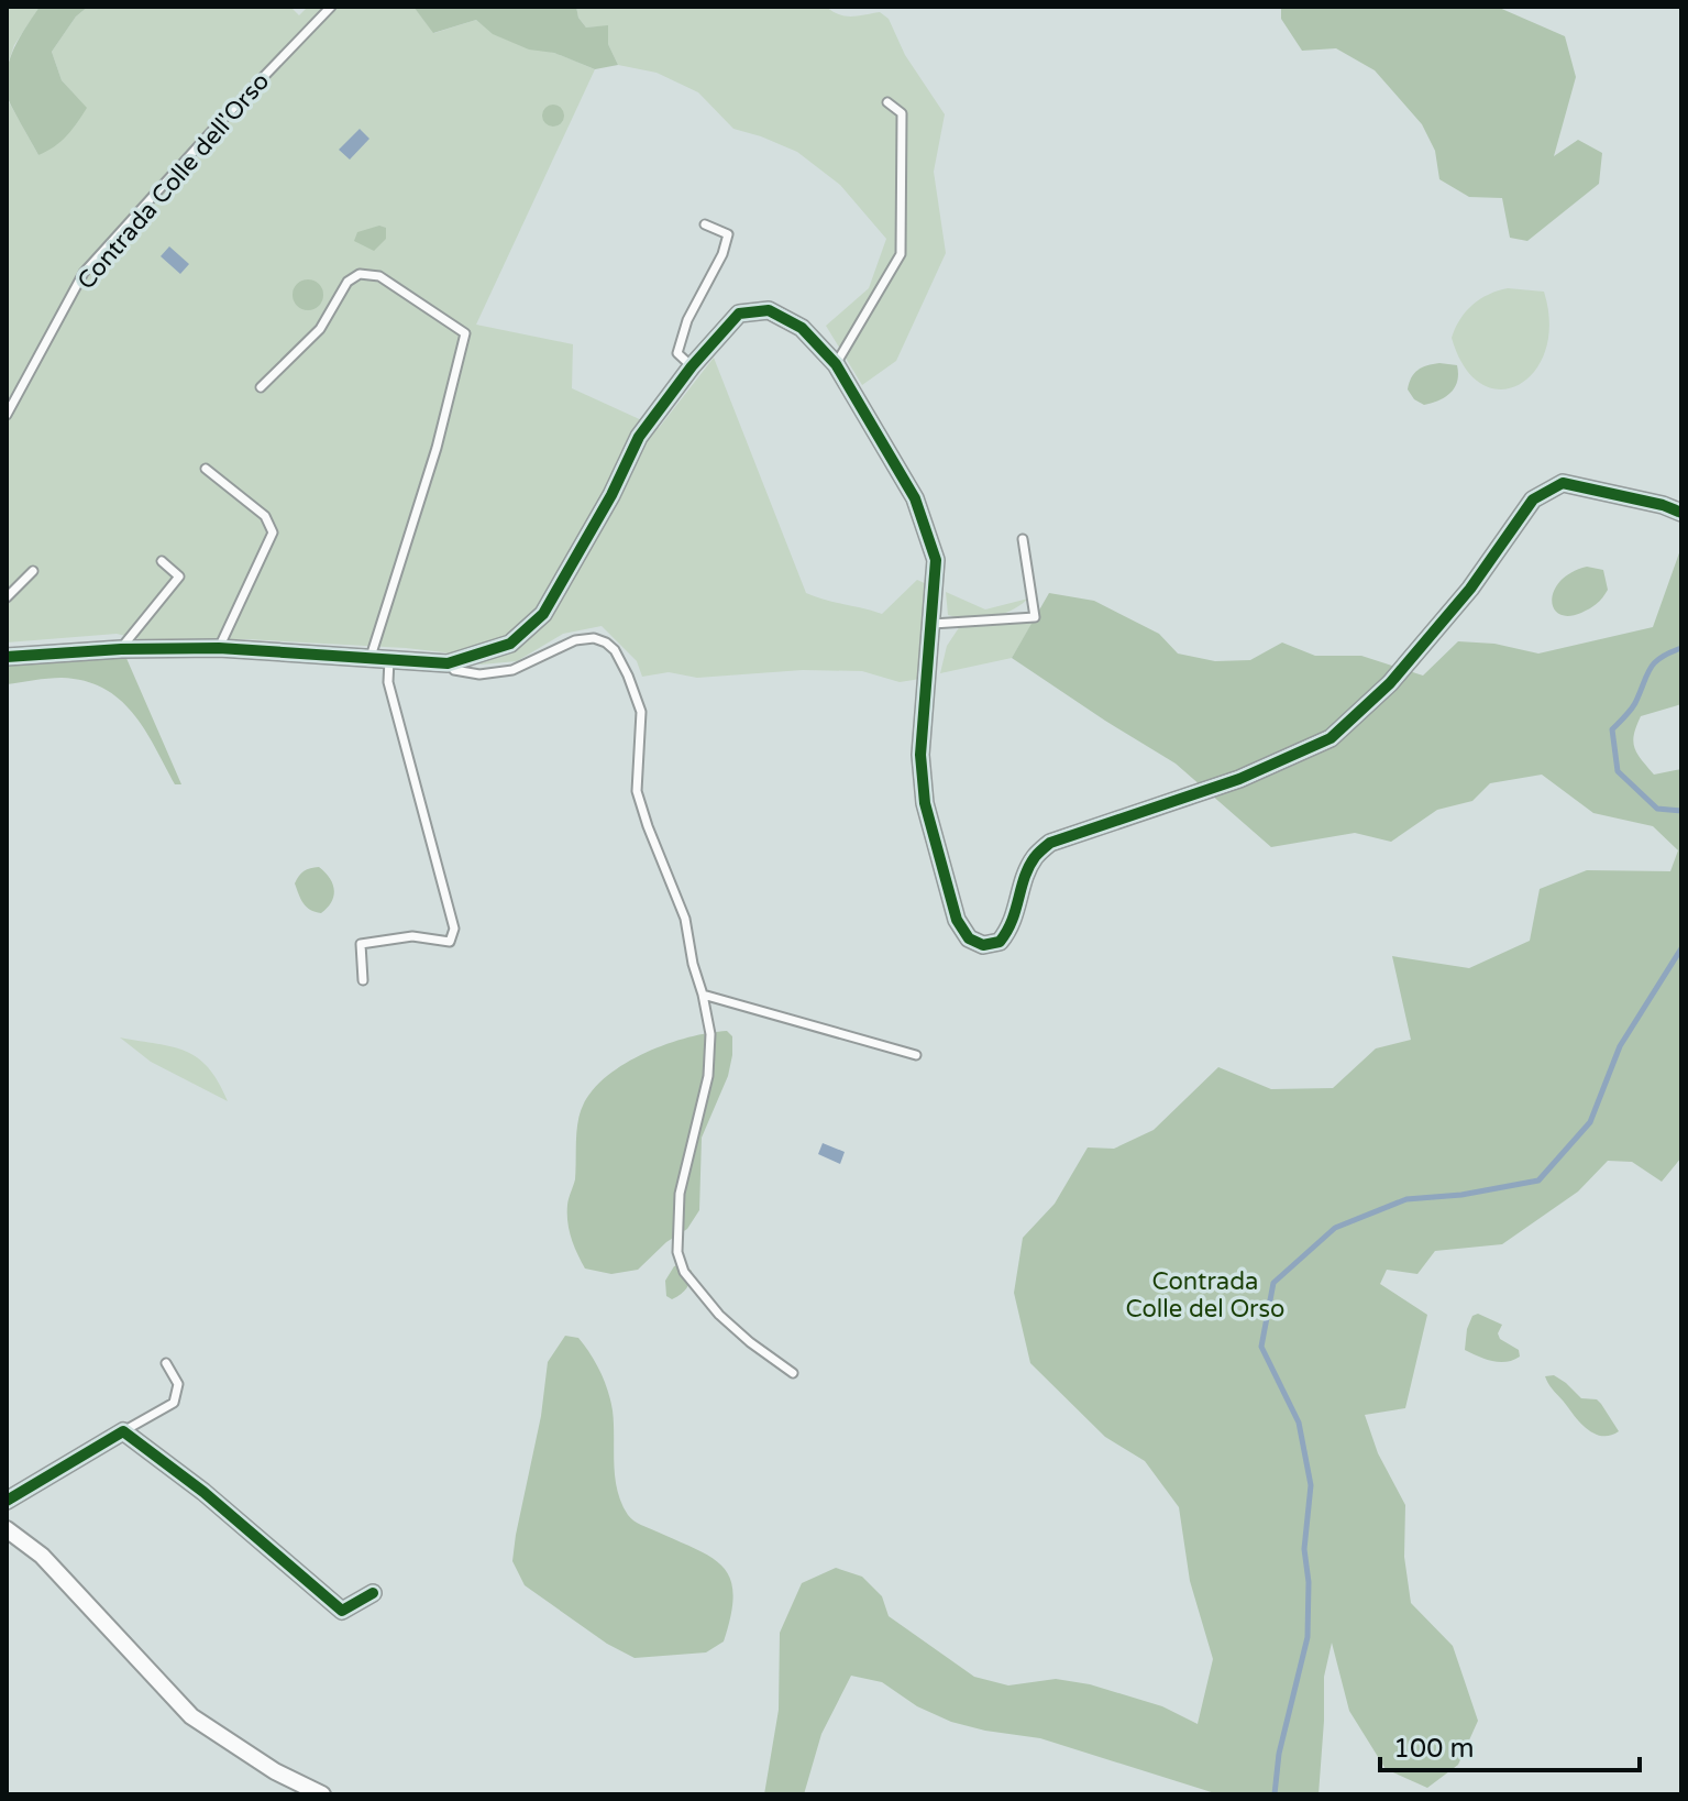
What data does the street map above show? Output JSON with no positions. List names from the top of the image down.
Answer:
{
  "streets": {
    "lane": ["Contrada Colle dell'Orso"]
  },
  "parks": ["Contrada Colle del Orso"],
  "scale_bar": "100 m"
}
